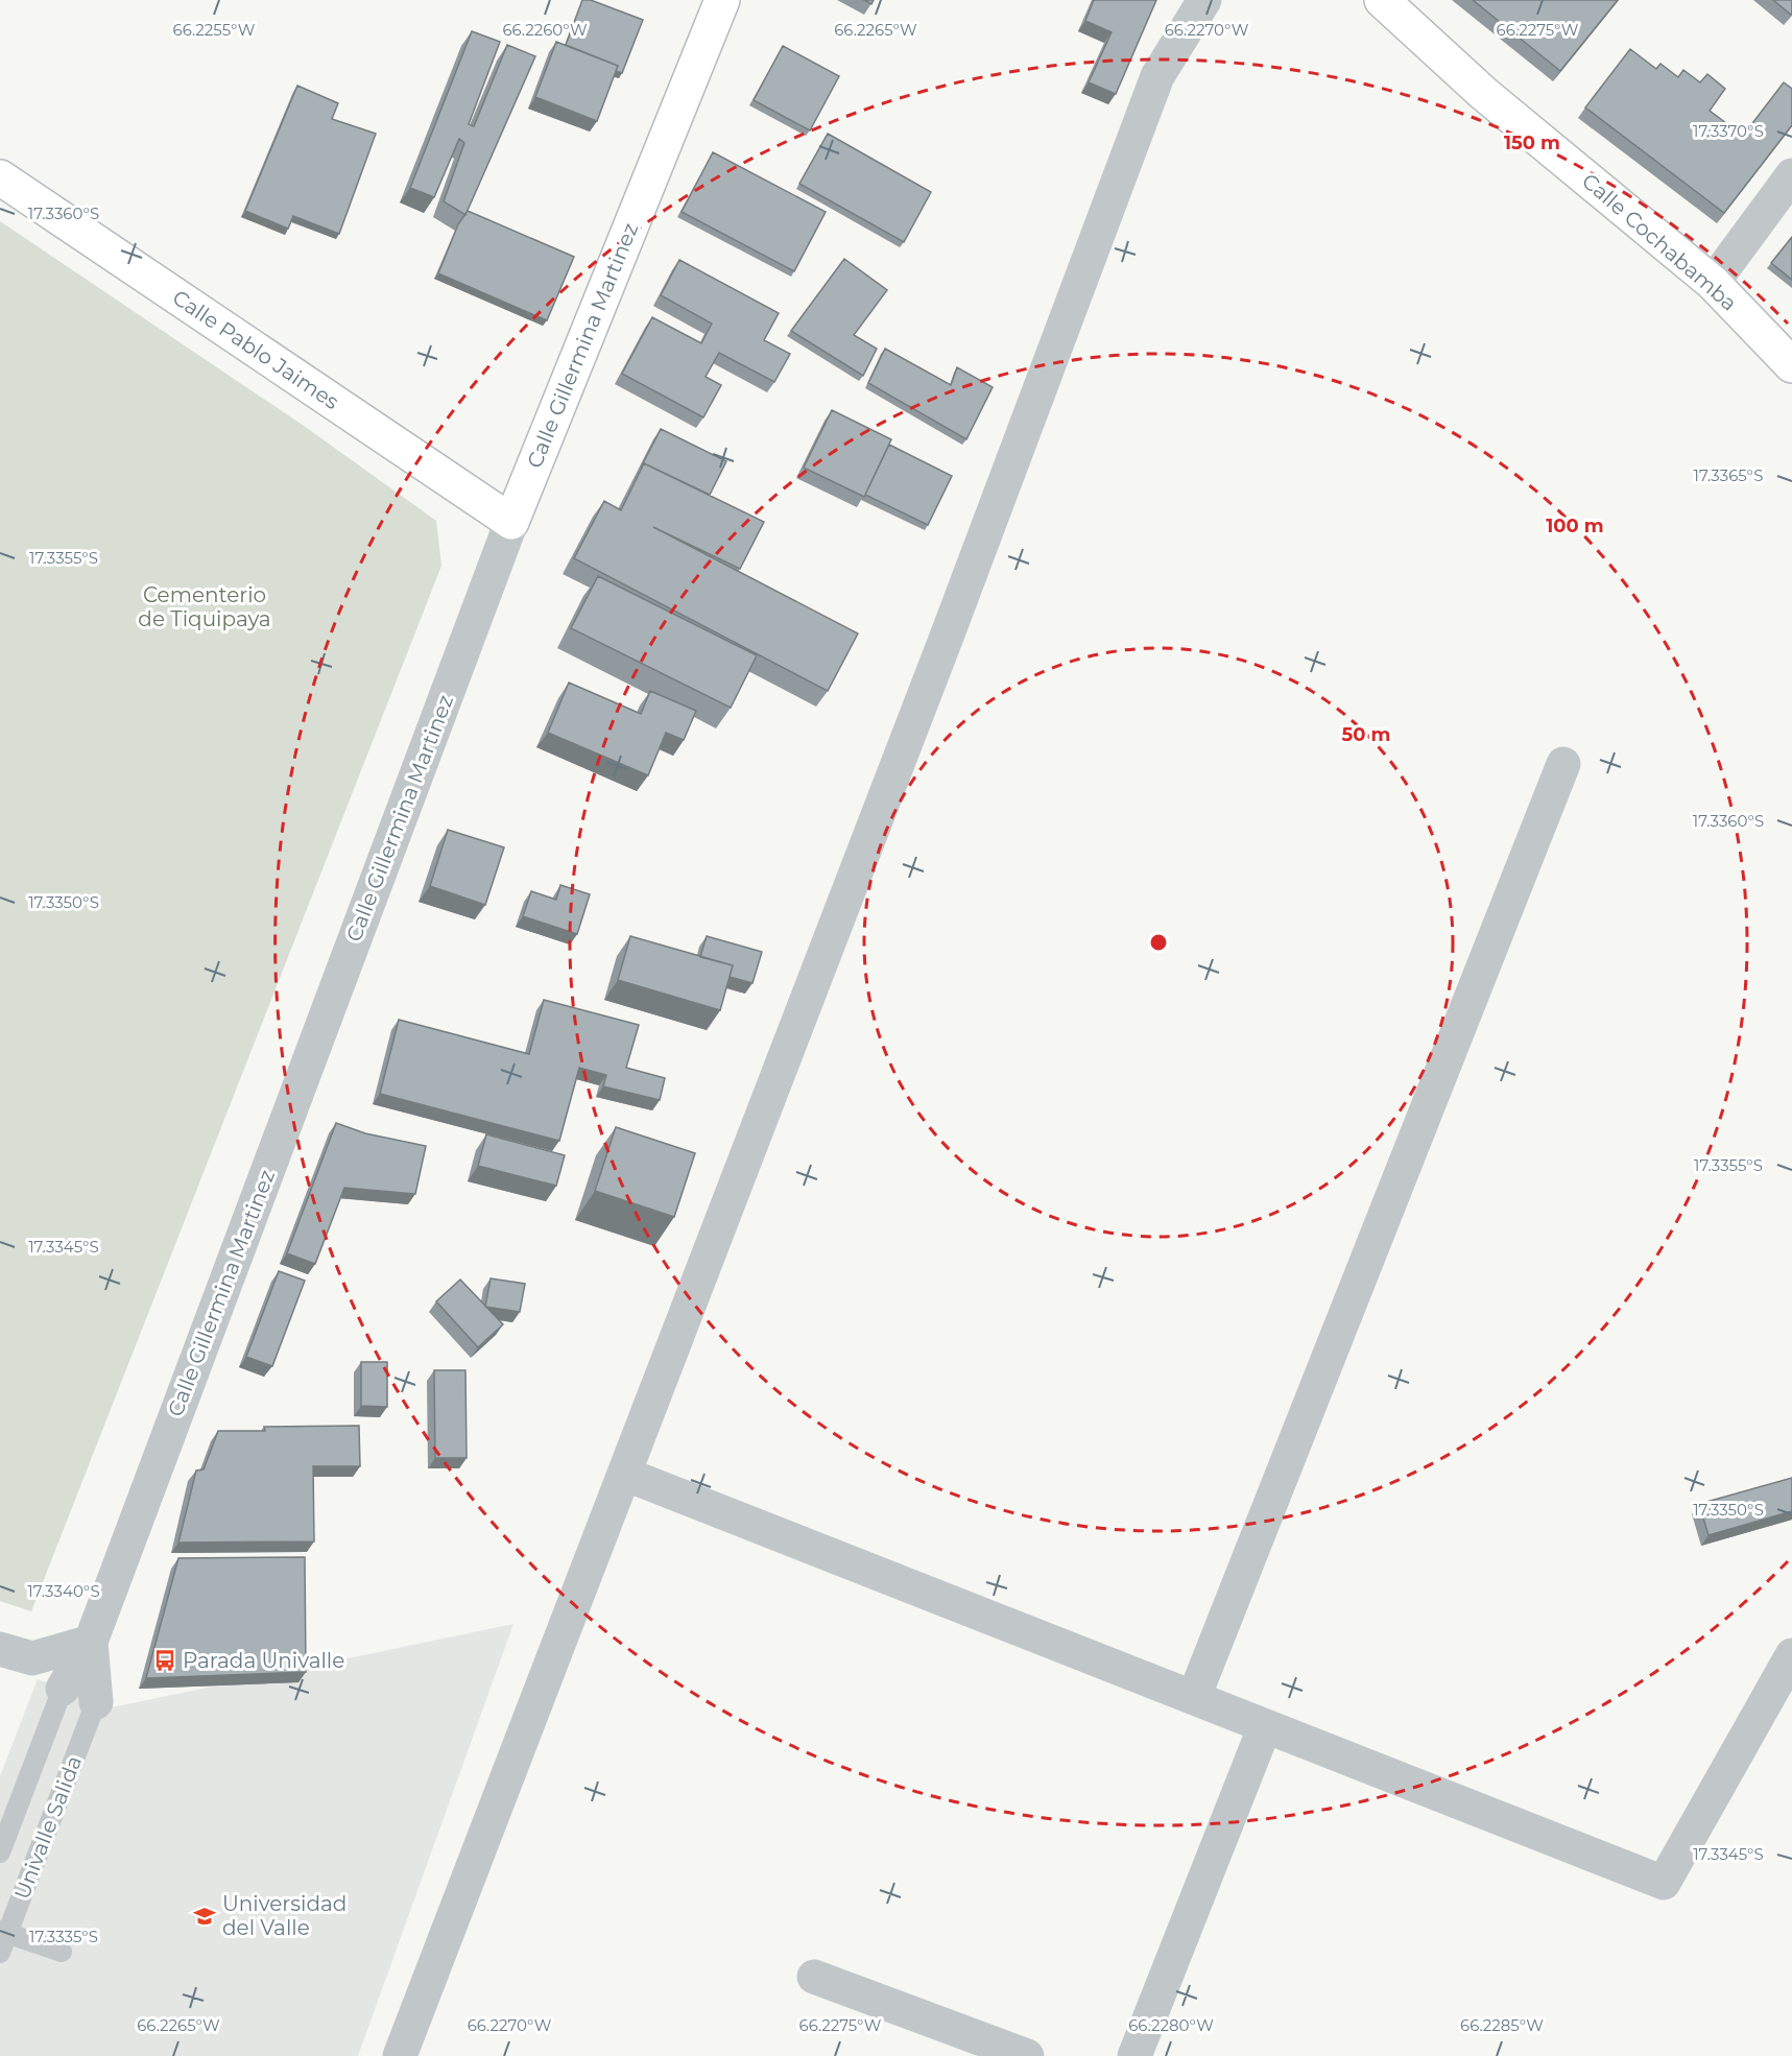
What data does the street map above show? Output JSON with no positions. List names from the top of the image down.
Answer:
{
  "streets": {
    "main road": ["Calle Cochabamba", "Calle Gillermina Martinez", "Calle Pablo Jaimes"],
    "lane": ["Univalle Salida"]
  },
  "crossings": [
    ["Calle Gillermina Martinez", "Calle Pablo Jaimes"],
    ["Calle Gillermina Martinez", "Univalle Salida"]
  ],
  "parks": ["Cementerio de Tiquipaya"],
  "places": {
    "bus stop": ["Parada Univalle"],
    "school or university": ["Universidad del Valle"]
  },
  "coordinates": [
    "66.2255°W",
    "66.2260°W",
    "66.2265°W",
    "66.2270°W",
    "66.2275°W",
    "17.3370°S",
    "17.3360°S",
    "17.3365°S",
    "17.3355°S",
    "17.3350°S",
    "17.3345°S",
    "17.3340°S",
    "17.3335°S",
    "66.2280°W",
    "66.2285°W"
  ],
  "rings": ["150 m", "100 m", "50 m"]
}
